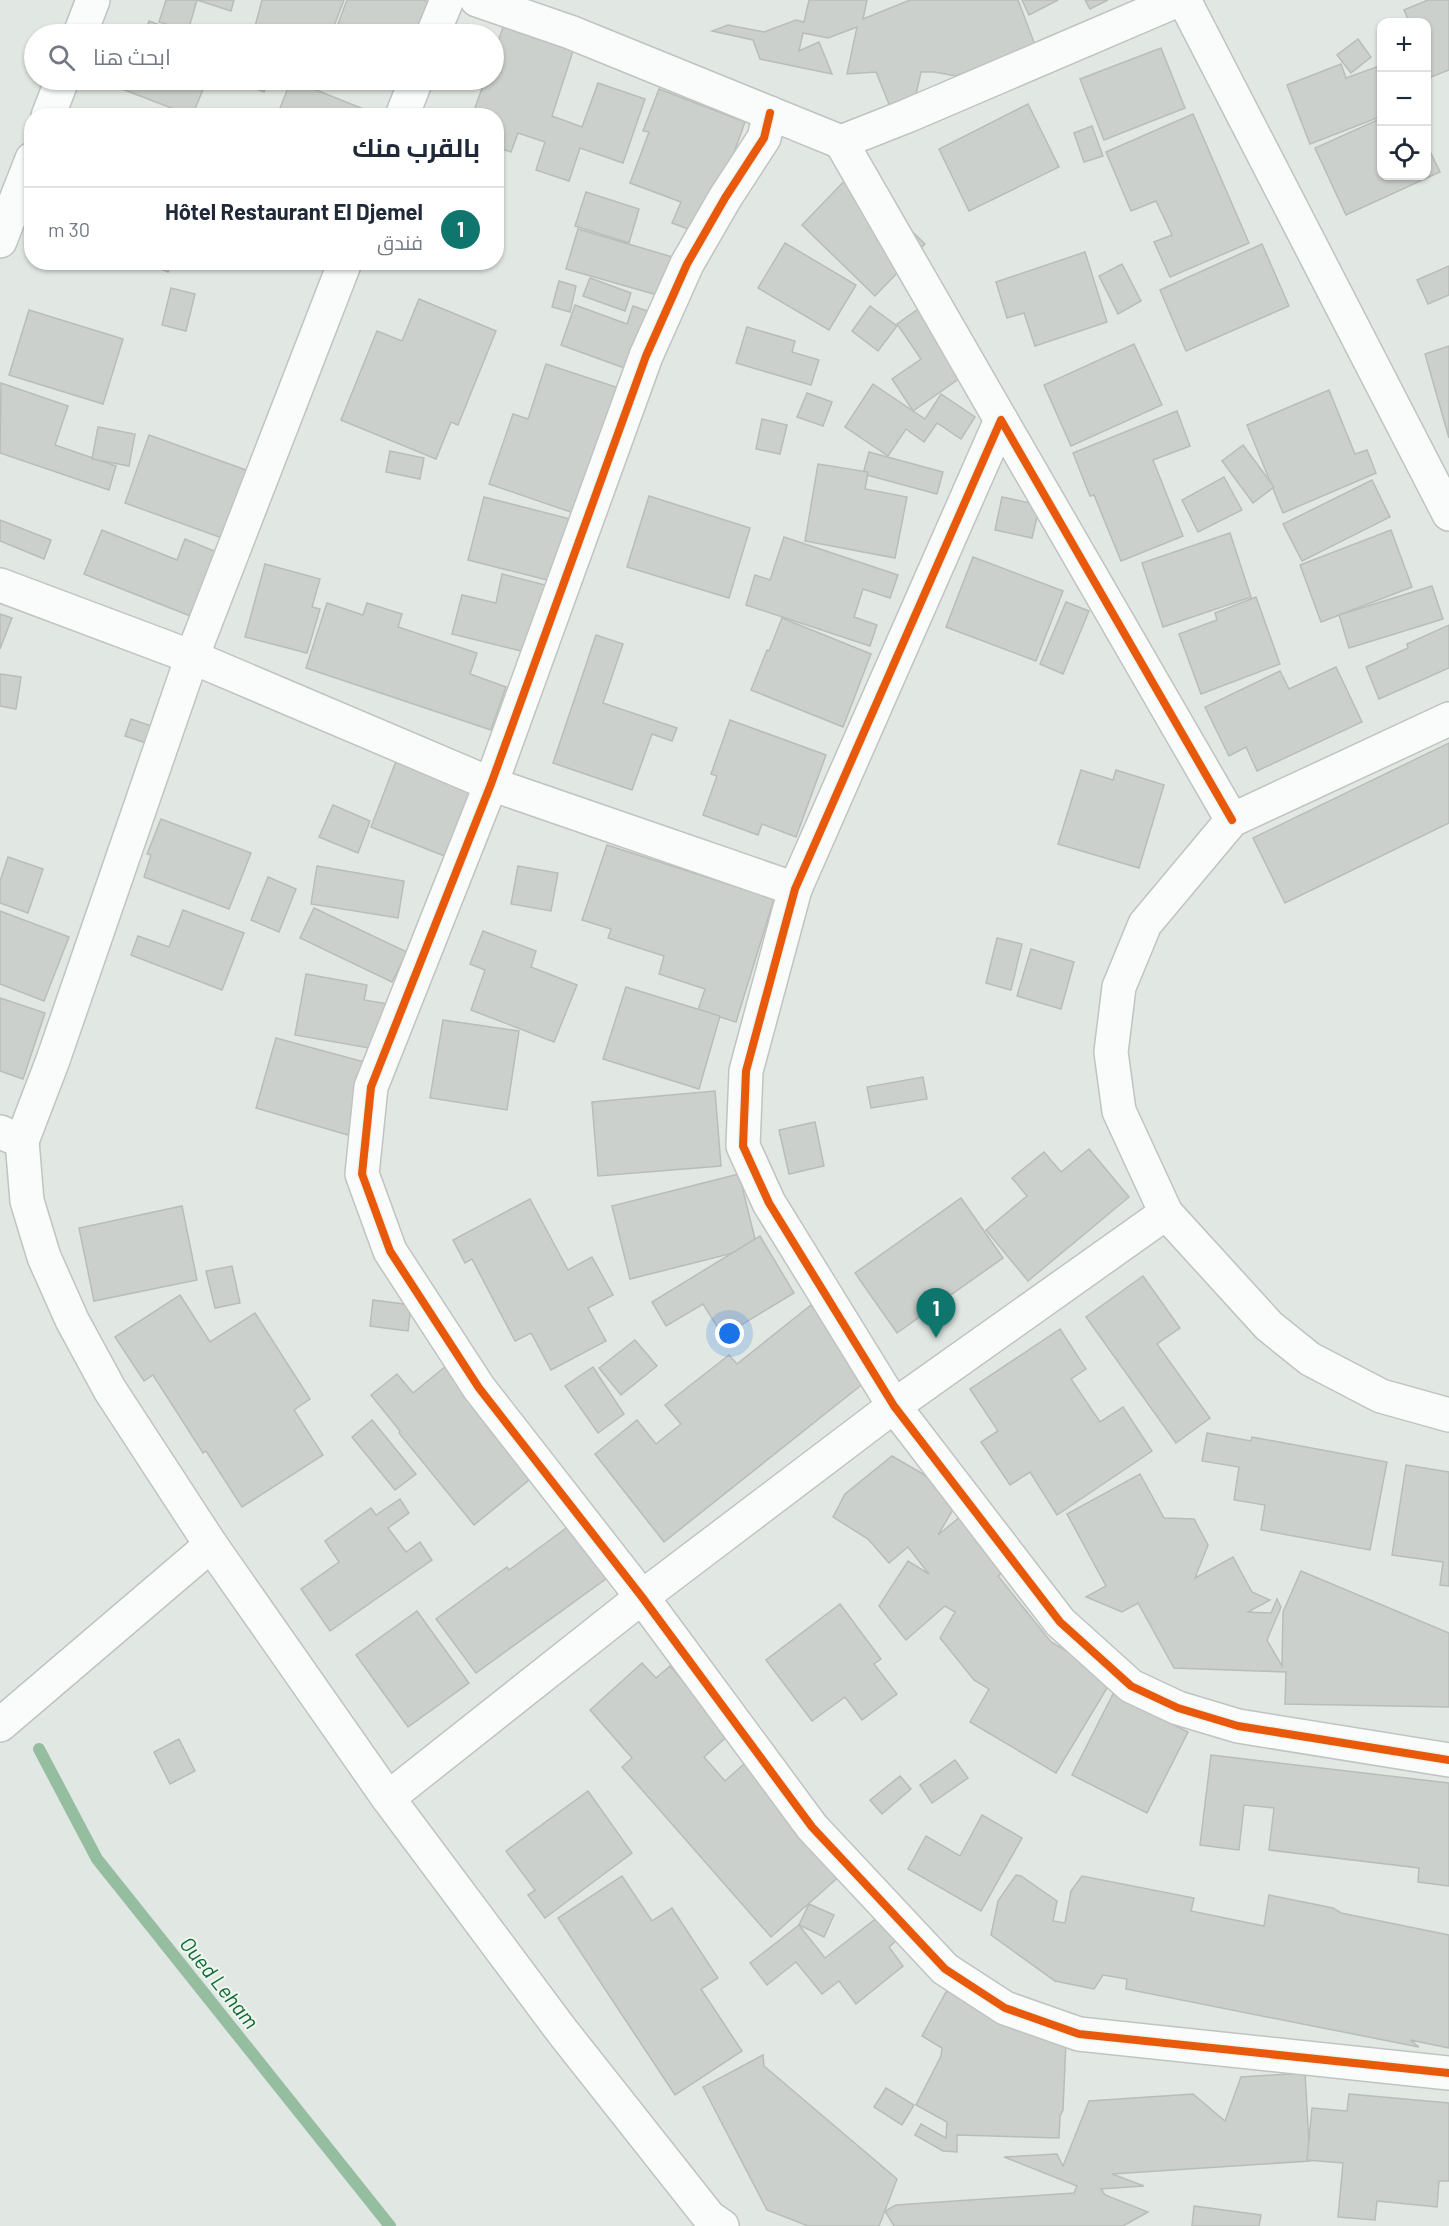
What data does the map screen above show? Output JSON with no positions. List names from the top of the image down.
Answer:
{
  "water": ["Oued Leham"],
  "page": {
    "map_buttons": ["+", "−"],
    "search": "ابحث هنا",
    "heading": "بالقرب منك",
    "list": [
      {
        "mark": "1",
        "name": "Hôtel Restaurant El Djemel",
        "note": "فندق",
        "value": "30 m"
      }
    ],
    "pins": "1"
  }
}
